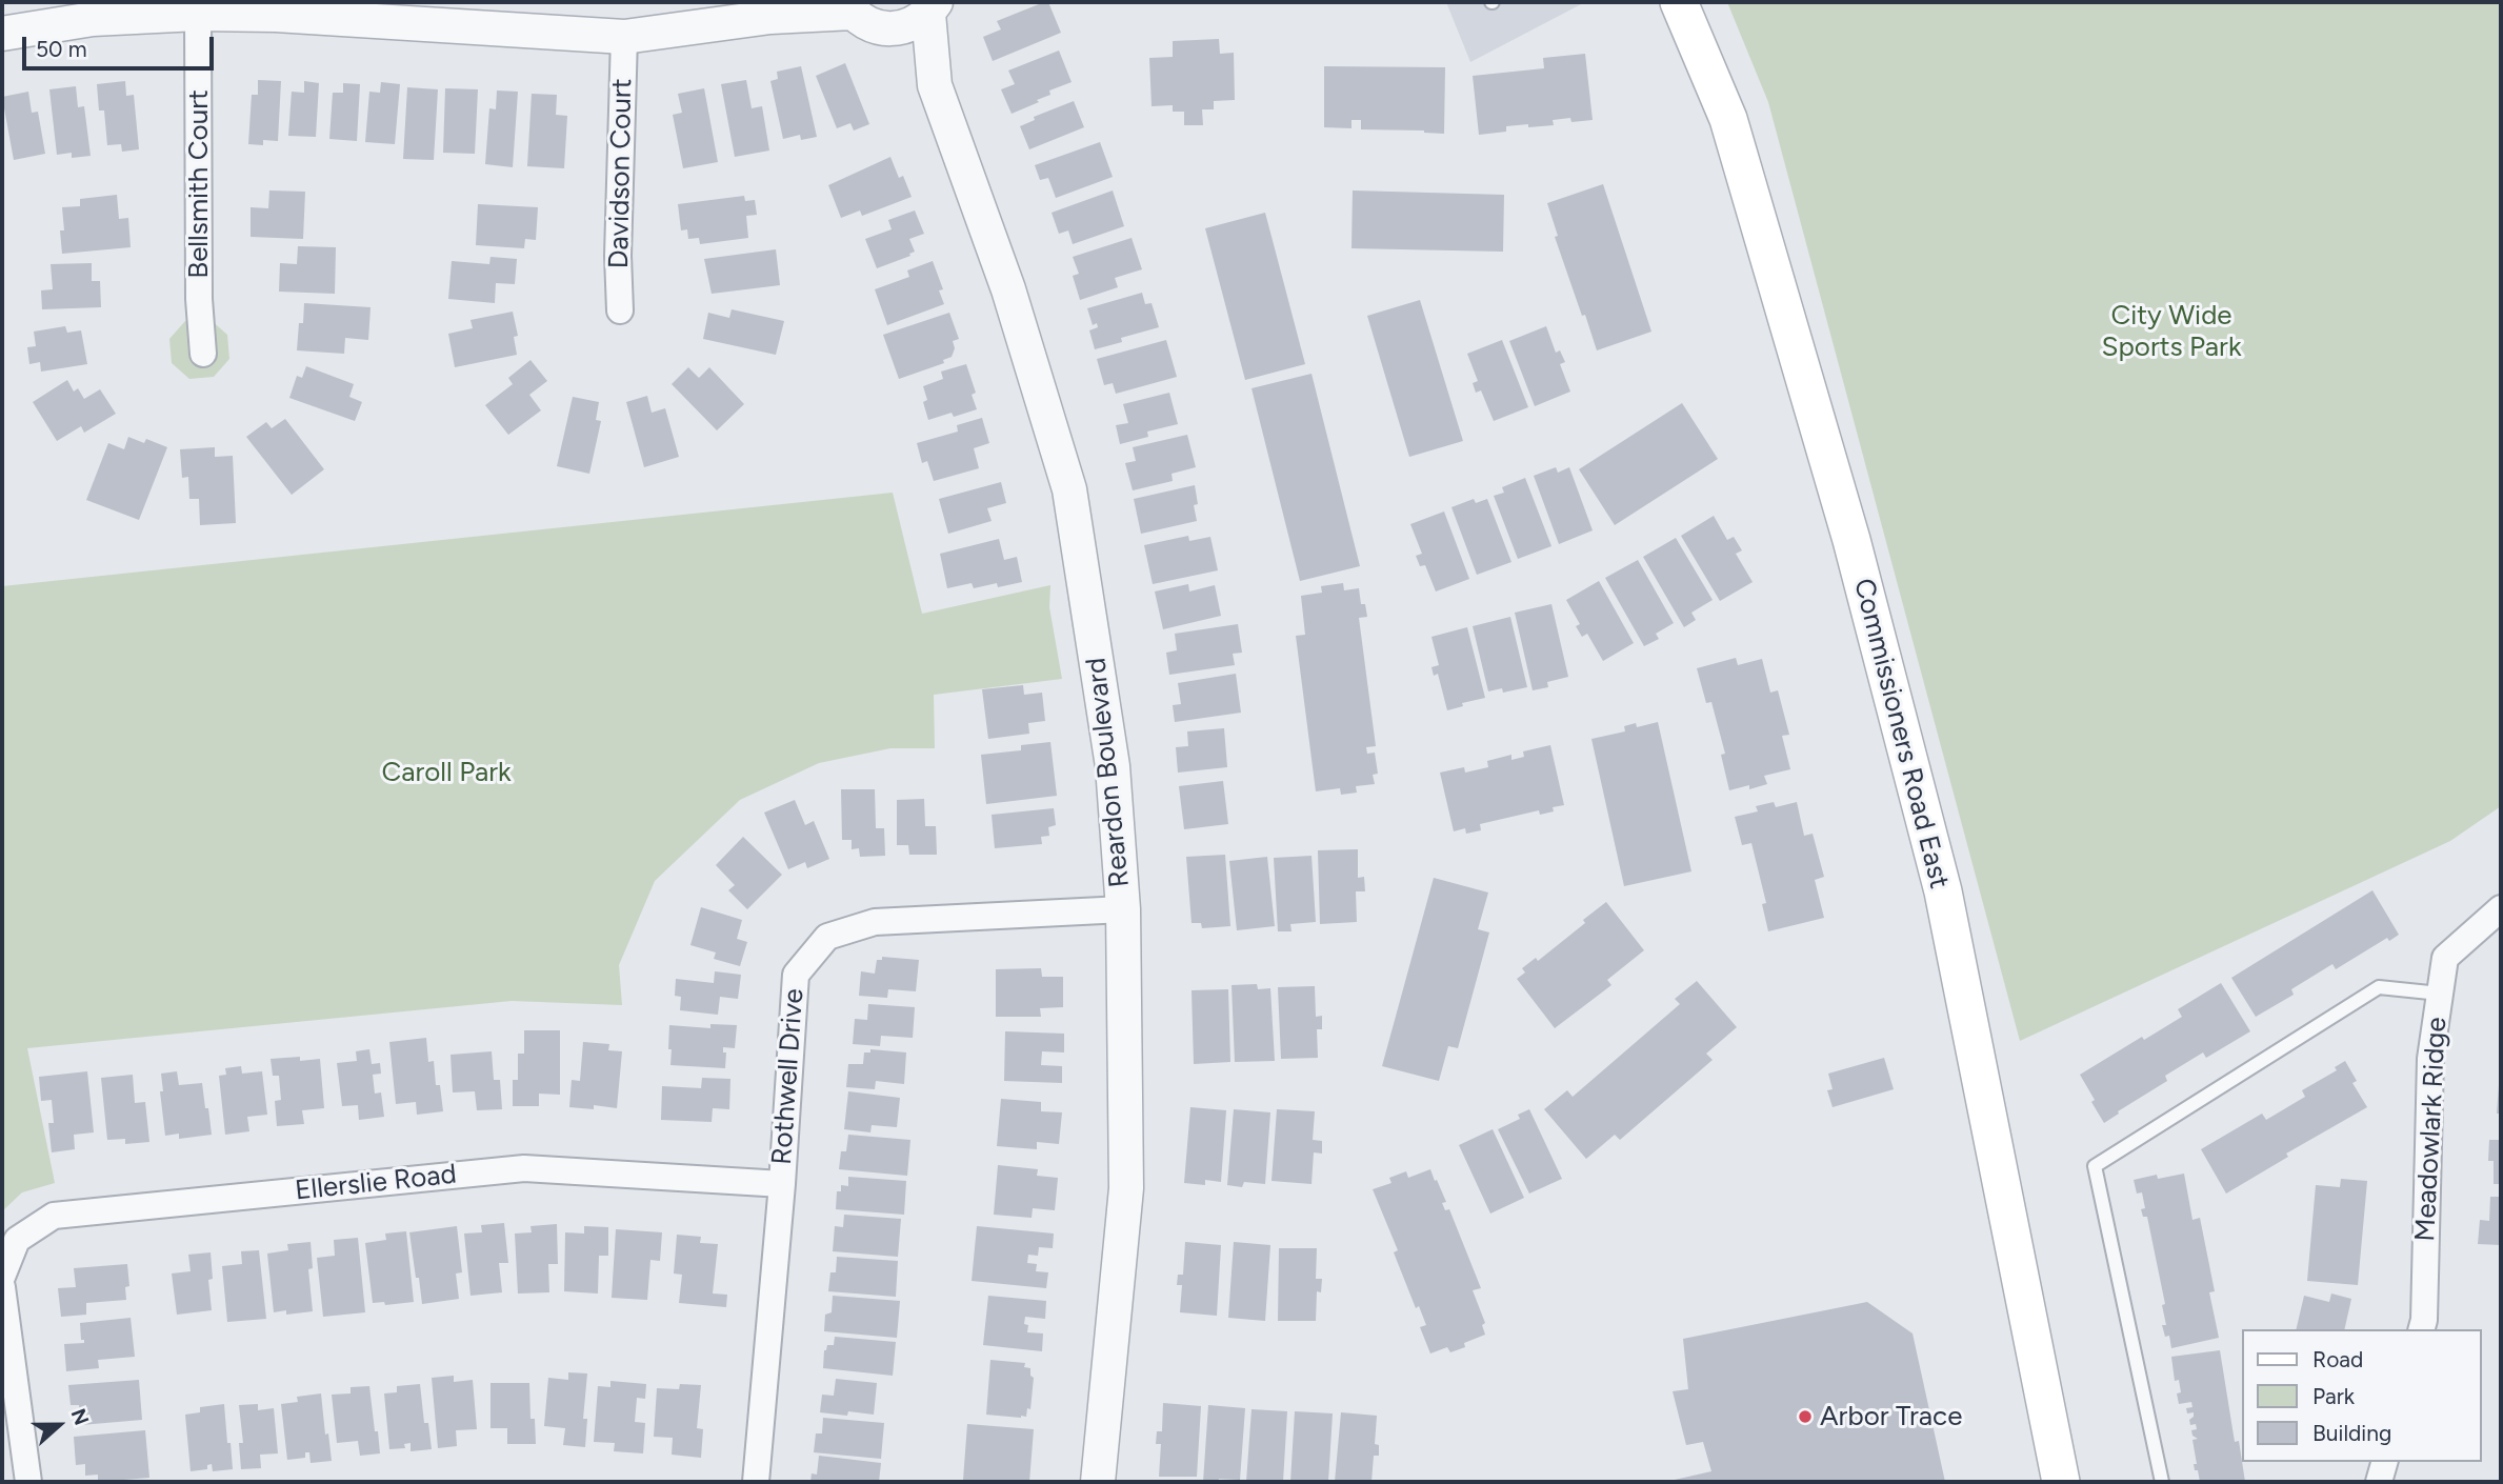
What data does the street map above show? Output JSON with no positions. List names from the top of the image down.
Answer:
{
  "streets": {
    "main road": ["Commissioners Road East"],
    "street": [
      "Davidson Court",
      "Bellsmith Court",
      "Reardon Boulevard",
      "Rothwell Drive",
      "Meadowlark Ridge",
      "Ellerslie Road"
    ]
  },
  "crossings": [
    ["Reardon Boulevard", "Rothwell Drive"],
    ["Rothwell Drive", "Ellerslie Road"]
  ],
  "parks": ["City Wide Sports Park", "Caroll Park"],
  "places": ["Arbor Trace"],
  "legend": ["Road", "Park", "Building"],
  "scale_bar": "50 m",
  "north": "right"
}
